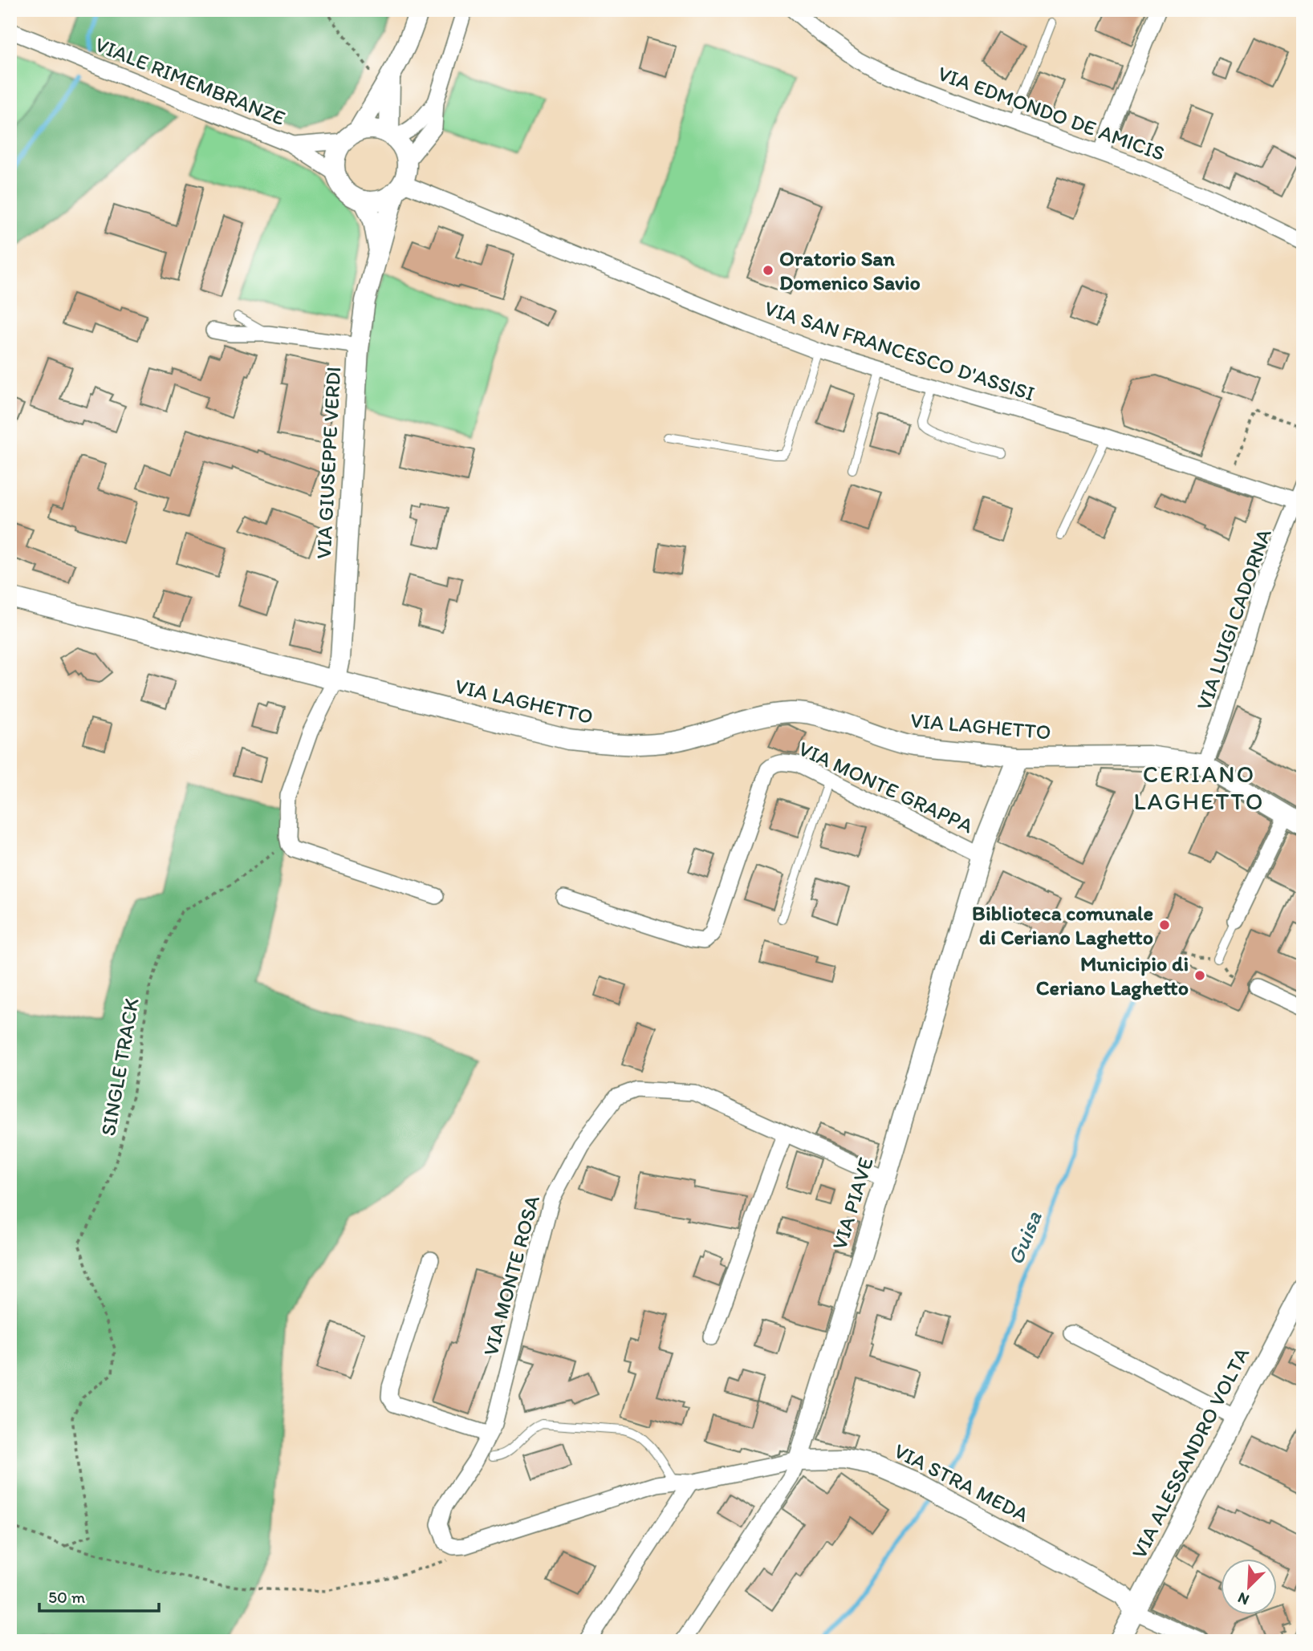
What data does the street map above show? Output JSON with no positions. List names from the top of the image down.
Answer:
{
  "streets": {
    "street": [
      "VIALE RIMEMBRANZE",
      "VIA EDMONDO DE AMICIS",
      "VIA SAN FRANCESCO D'ASSISI",
      "VIA GIUSEPPE VERDI",
      "VIA LUIGI CADORNA",
      "VIA LAGHETTO",
      "VIA MONTE GRAPPA",
      "VIA PIAVE",
      "VIA MONTE ROSA",
      "VIA ALESSANDRO VOLTA",
      "VIA STRA MEDA"
    ],
    "path": ["SINGLE TRACK"]
  },
  "crossings": [
    ["VIALE RIMEMBRANZE", "VIA SAN FRANCESCO D'ASSISI"],
    ["VIALE RIMEMBRANZE", "VIA GIUSEPPE VERDI"],
    ["VIA SAN FRANCESCO D'ASSISI", "VIA GIUSEPPE VERDI"],
    ["VIA SAN FRANCESCO D'ASSISI", "VIA LUIGI CADORNA"],
    ["VIA GIUSEPPE VERDI", "VIA LAGHETTO"],
    ["VIA LUIGI CADORNA", "VIA LAGHETTO"],
    ["VIA LAGHETTO", "VIA PIAVE"],
    ["VIA MONTE GRAPPA", "VIA PIAVE"],
    ["VIA PIAVE", "VIA MONTE ROSA"],
    ["VIA PIAVE", "VIA STRA MEDA"],
    ["VIA MONTE ROSA", "VIA STRA MEDA"],
    ["VIA ALESSANDRO VOLTA", "VIA STRA MEDA"]
  ],
  "districts": ["CERIANO LAGHETTO"],
  "water": ["Guisa"],
  "places": ["Oratorio San Domenico Savio", "Biblioteca comunale di Ceriano Laghetto", "Municipio di Ceriano Laghetto"],
  "scale_bar": "50 m",
  "north": "bottom left"
}
